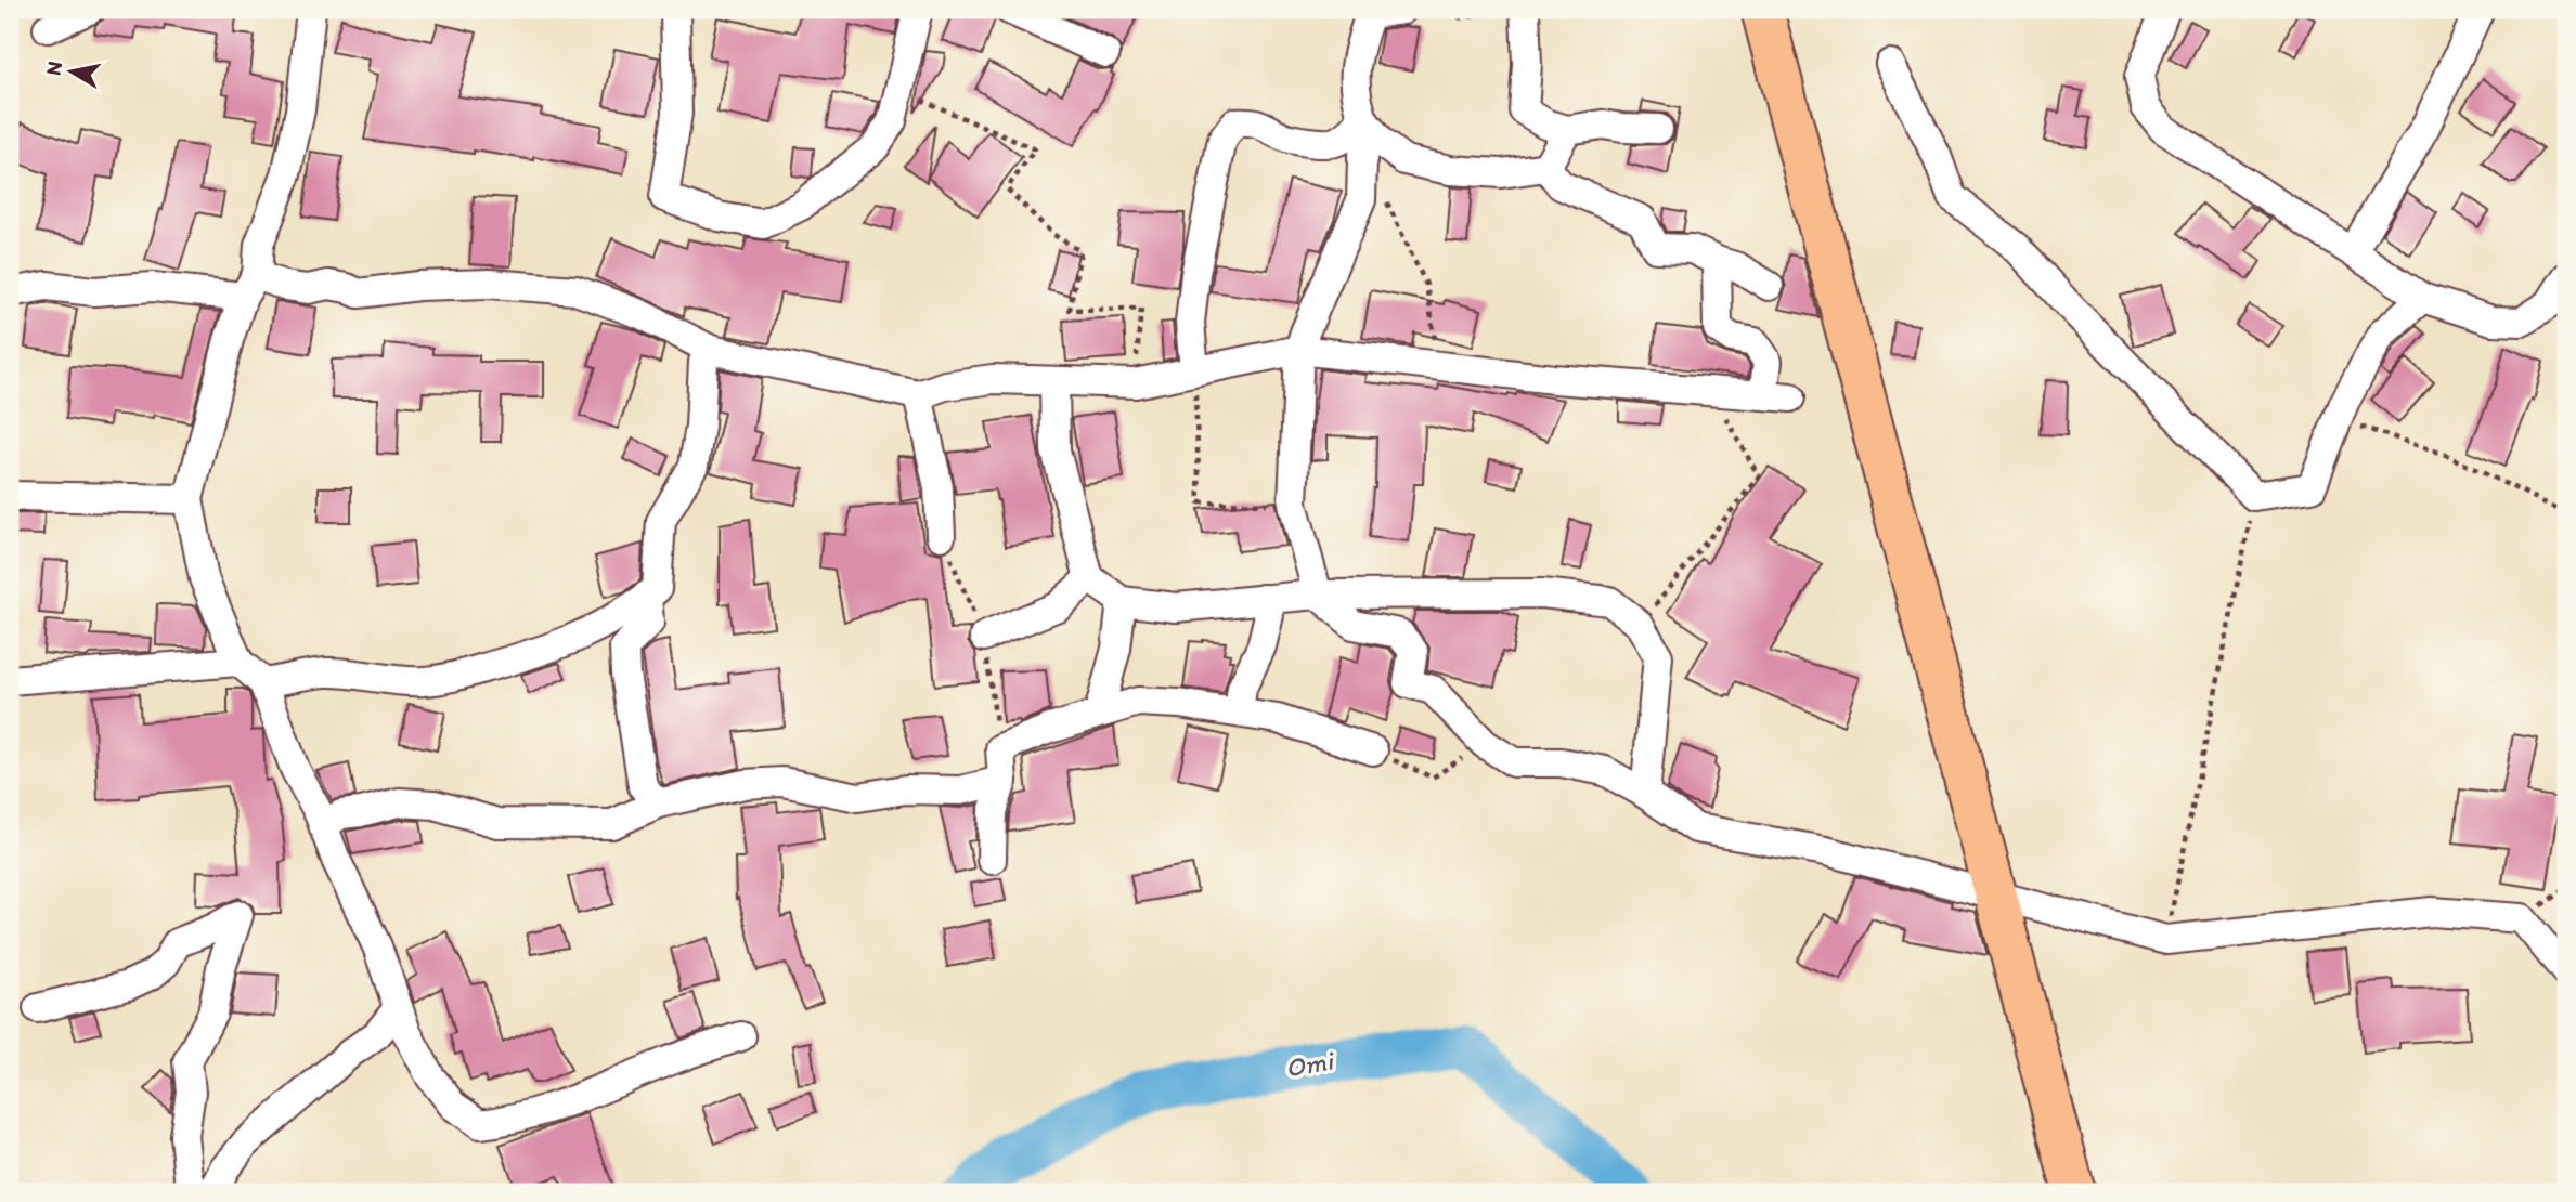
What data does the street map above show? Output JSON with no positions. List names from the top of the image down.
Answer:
{
  "water": ["Omi"],
  "north": "left"
}
